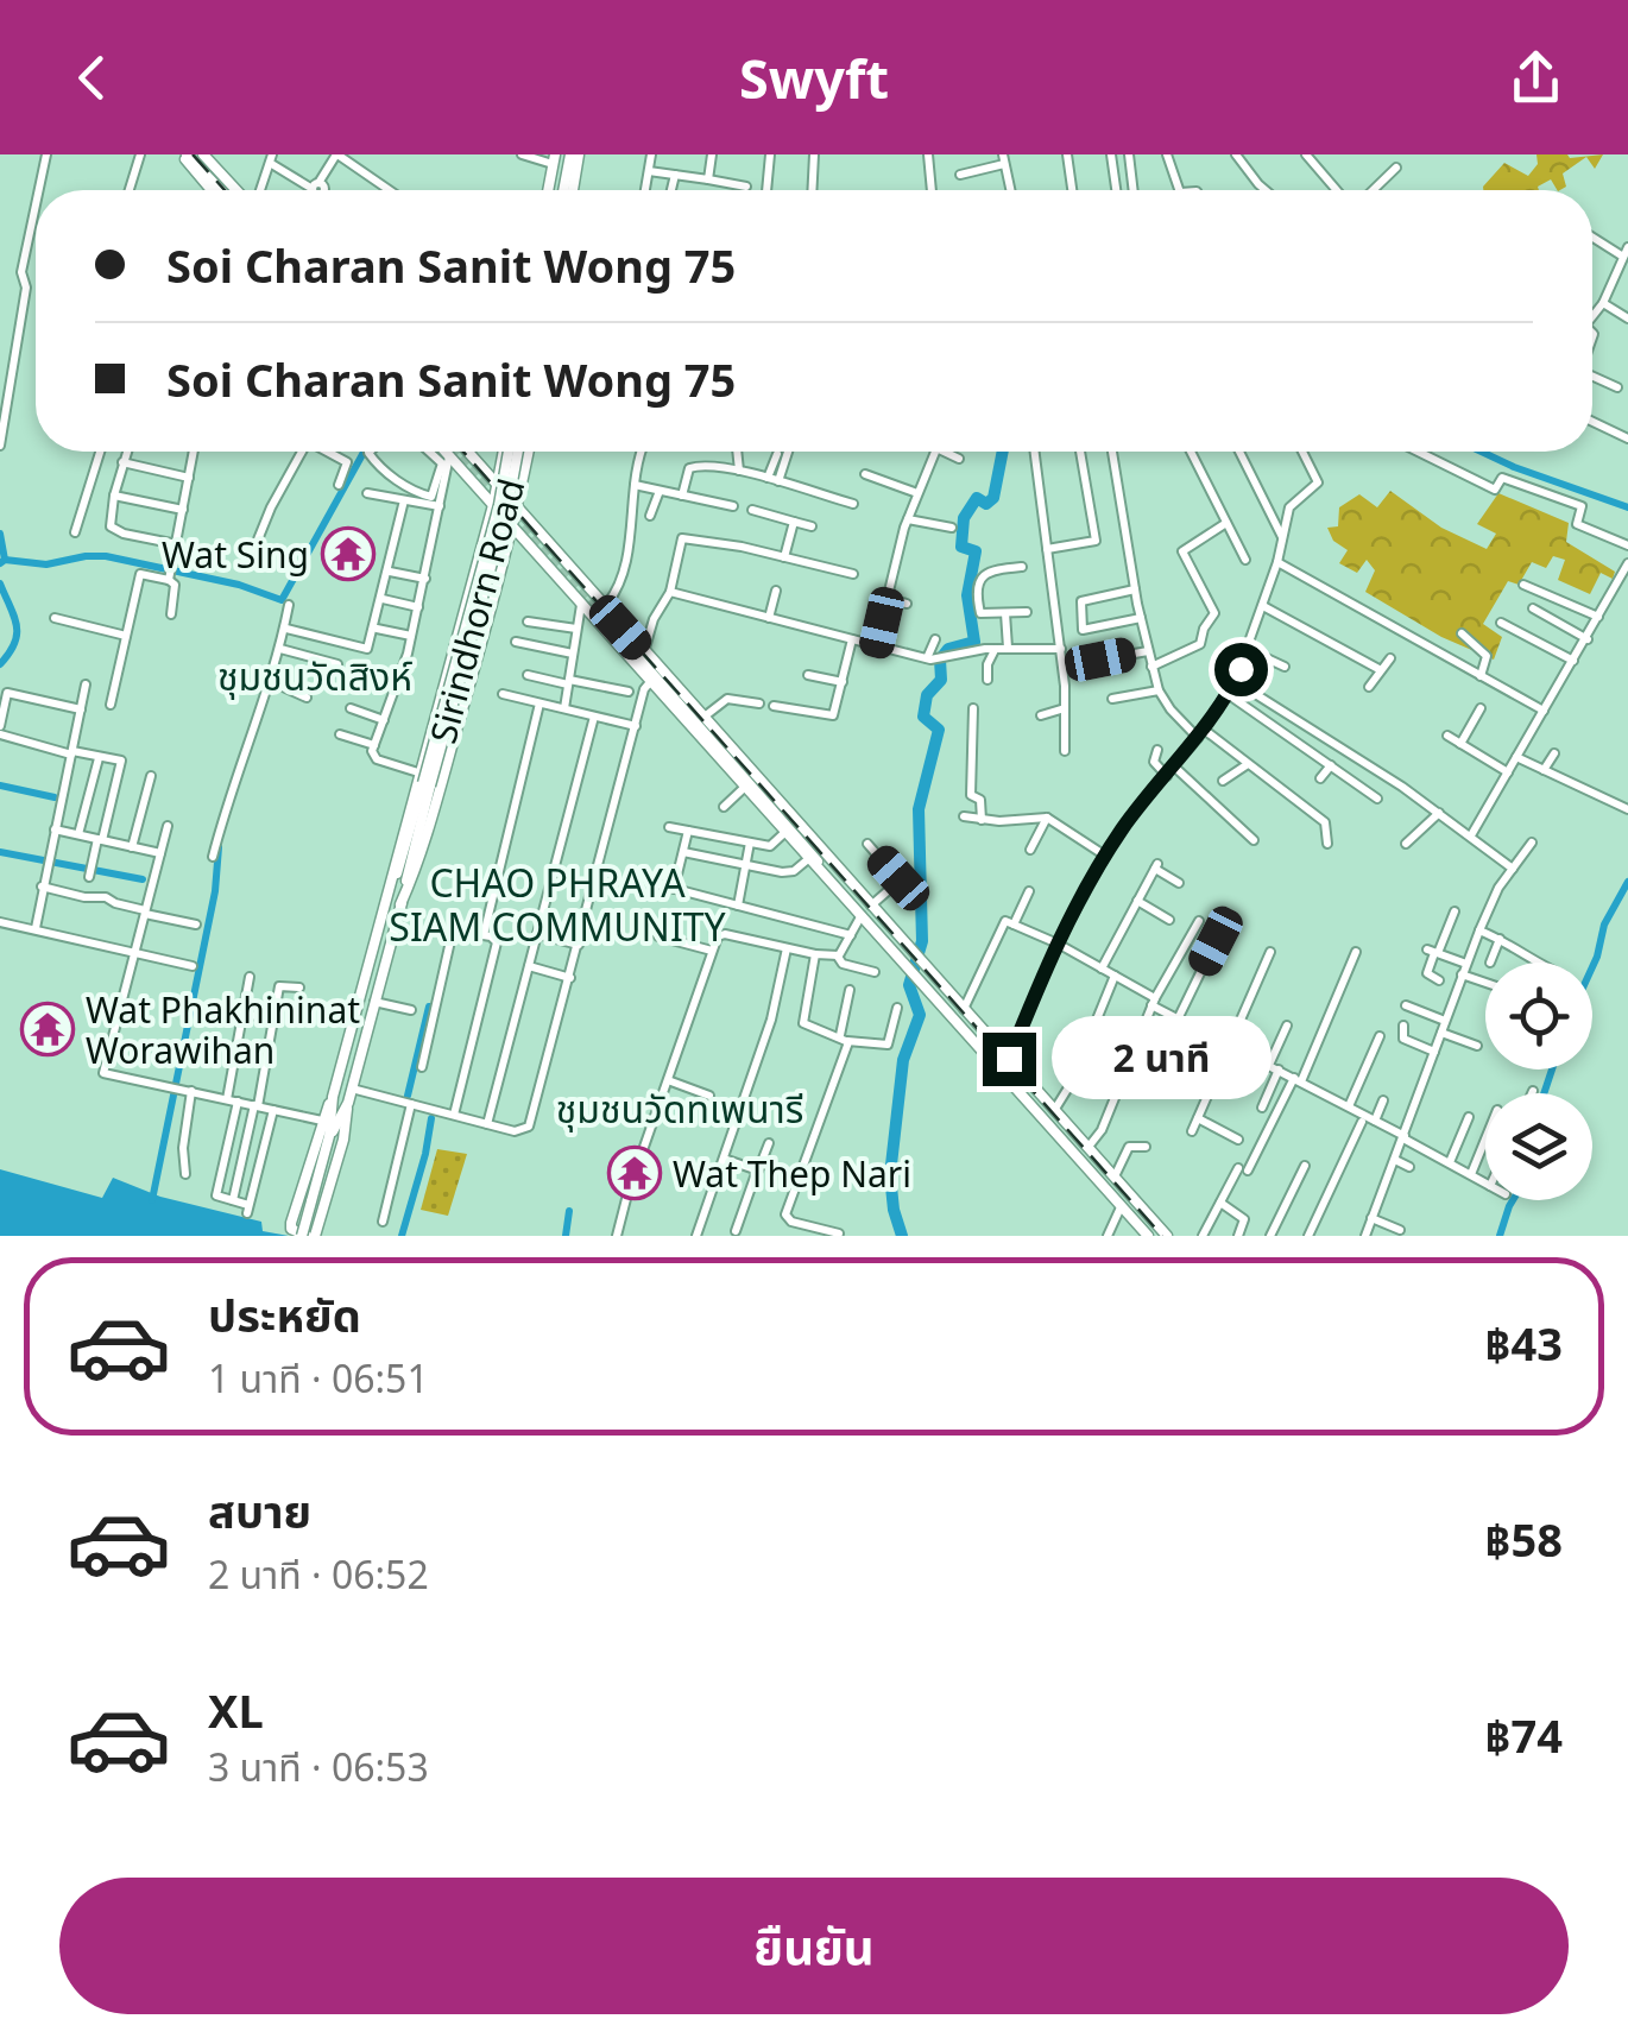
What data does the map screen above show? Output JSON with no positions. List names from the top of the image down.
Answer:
{
  "streets": {
    "main road": ["Sirindhorn Road"]
  },
  "districts": ["ชุมชนวัดสิงห์", "CHAO PHRAYA SIAM COMMUNITY", "ชุมชนวัดทเพนารี"],
  "places": {
    "temple": ["Wat Sing", "Wat Phakhininat Worawihan", "Wat Thep Nari"]
  },
  "page": {
    "header": "Swyft",
    "banner": ["Soi Charan Sanit Wong 75", "Soi Charan Sanit Wong 75"],
    "bubble": "2 นาที",
    "list": [
      {
        "name": "ประหยัด",
        "note": "1 นาที · 06:51",
        "value": "฿43"
      },
      {
        "name": "สบาย",
        "note": "2 นาที · 06:52",
        "value": "฿58"
      },
      {
        "name": "XL",
        "note": "3 นาที · 06:53",
        "value": "฿74"
      }
    ],
    "buttons": "ยืนยัน"
  }
}
